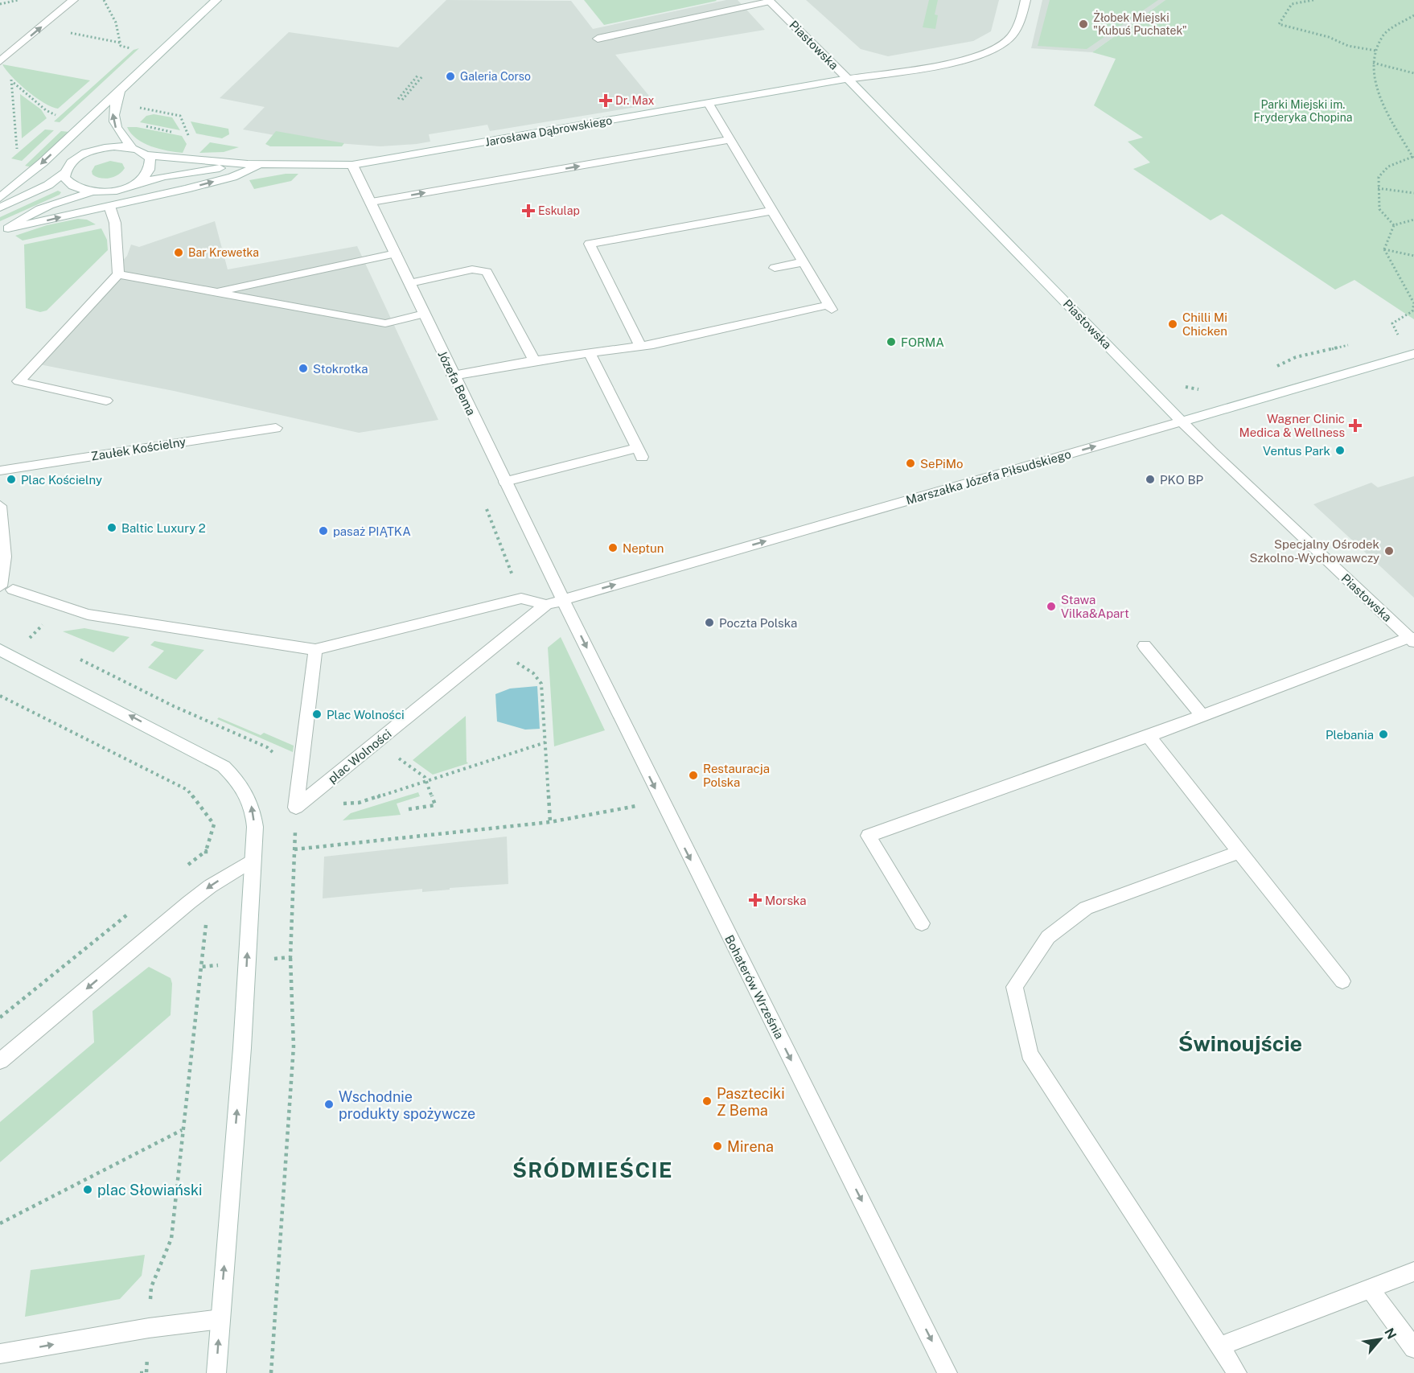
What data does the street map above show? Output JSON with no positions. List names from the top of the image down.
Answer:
{
  "streets": {
    "street": [
      "Piastowska",
      "Jarosława Dąbrowskiego",
      "Józefa Bema",
      "Zaułek Kościelny",
      "Marszałka Józefa Piłsudskiego",
      "plac Wolności",
      "Bohaterów Września"
    ]
  },
  "crossings": [
    ["Piastowska", "Jarosława Dąbrowskiego"],
    ["Piastowska", "Marszałka Józefa Piłsudskiego"],
    ["Jarosława Dąbrowskiego", "Józefa Bema"],
    ["Józefa Bema", "Marszałka Józefa Piłsudskiego"],
    ["Józefa Bema", "Bohaterów Września"],
    ["Marszałka Józefa Piłsudskiego", "Bohaterów Września"]
  ],
  "one_way": ["Marszałka Józefa Piłsudskiego", "Bohaterów Września"],
  "districts": ["Świnoujście", "ŚRÓDMIEŚCIE"],
  "parks": ["Parki Miejski im. Fryderyka Chopina"],
  "places": {
    "other": [
      "Żłobek Miejski \"Kubuś Puchatek\"",
      "Galeria Corso",
      "Bar Krewetka",
      "Chilli Mi Chicken",
      "FORMA",
      "Stokrotka",
      "Ventus Park",
      "SePiMo",
      "Plac Kościelny",
      "PKO BP",
      "Baltic Luxury 2",
      "pasaż PIĄTKA",
      "Neptun",
      "Specjalny Ośrodek Szkolno-Wychowawczy",
      "Stawa Vilka&Apart",
      "Poczta Polska",
      "Plac Wolności",
      "Plebania",
      "Restauracja Polska",
      "Paszteciki Z Bema",
      "Wschodnie produkty spożywcze",
      "Mirena",
      "plac Słowiański"
    ],
    "health": [
      "Dr. Max",
      "Eskulap",
      "Wagner Clinic Medica & Wellness",
      "Morska"
    ]
  },
  "north": "top right"
}
